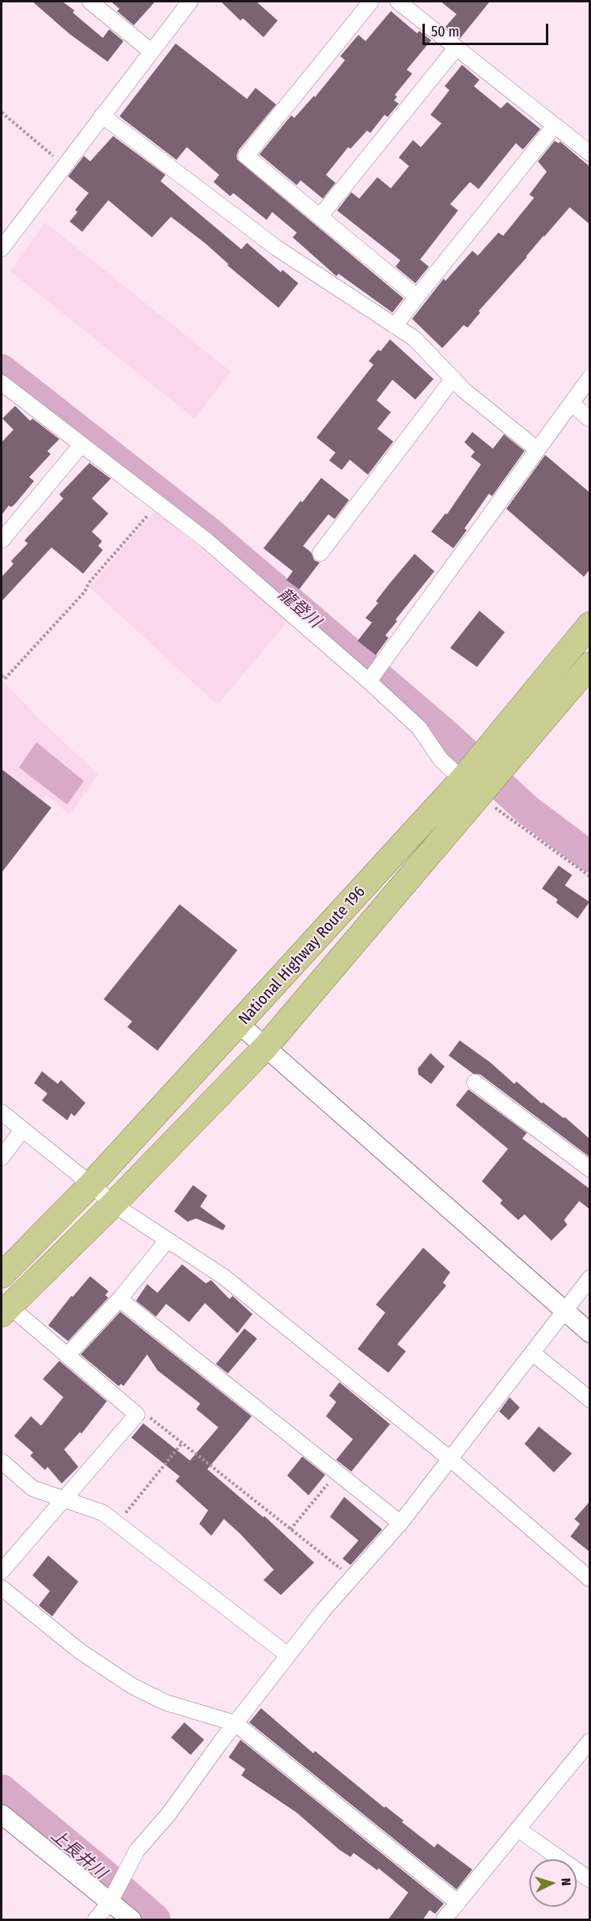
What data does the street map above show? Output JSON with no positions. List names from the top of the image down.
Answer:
{
  "streets": {
    "highway": ["National Highway Route 196"]
  },
  "water": ["龍登川", "上長井川"],
  "scale_bar": "50 m",
  "north": "right"
}
